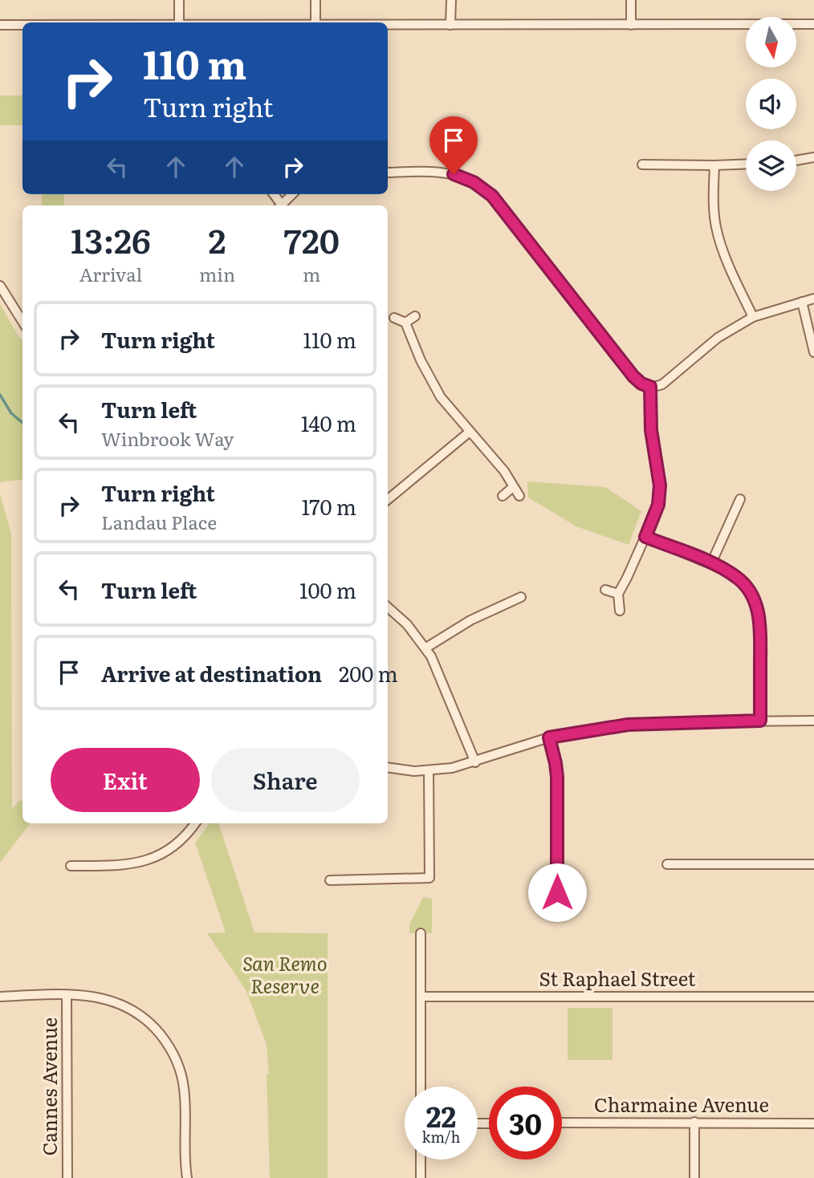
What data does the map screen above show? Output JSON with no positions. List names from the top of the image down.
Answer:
{
  "streets": {
    "street": ["St Raphael Street", "Cannes Avenue", "Charmaine Avenue"]
  },
  "parks": ["San Remo Reserve"],
  "north": "bottom",
  "page": {
    "turn": ["110 m", "Turn right"],
    "eta": [
      "13:26",
      "Arrival",
      "2",
      "min",
      "720",
      "m"
    ],
    "list": [
      {
        "name": "Turn right",
        "value": "110 m"
      },
      {
        "name": "Turn left",
        "note": "Winbrook Way",
        "value": "140 m"
      },
      {
        "name": "Turn right",
        "note": "Landau Place",
        "value": "170 m"
      },
      {
        "name": "Turn left",
        "value": "100 m"
      },
      {
        "name": "Arrive at destination",
        "value": "200 m"
      }
    ],
    "buttons": ["Exit", "Share"],
    "speed": "22 km/h",
    "limit": "30"
  }
}
